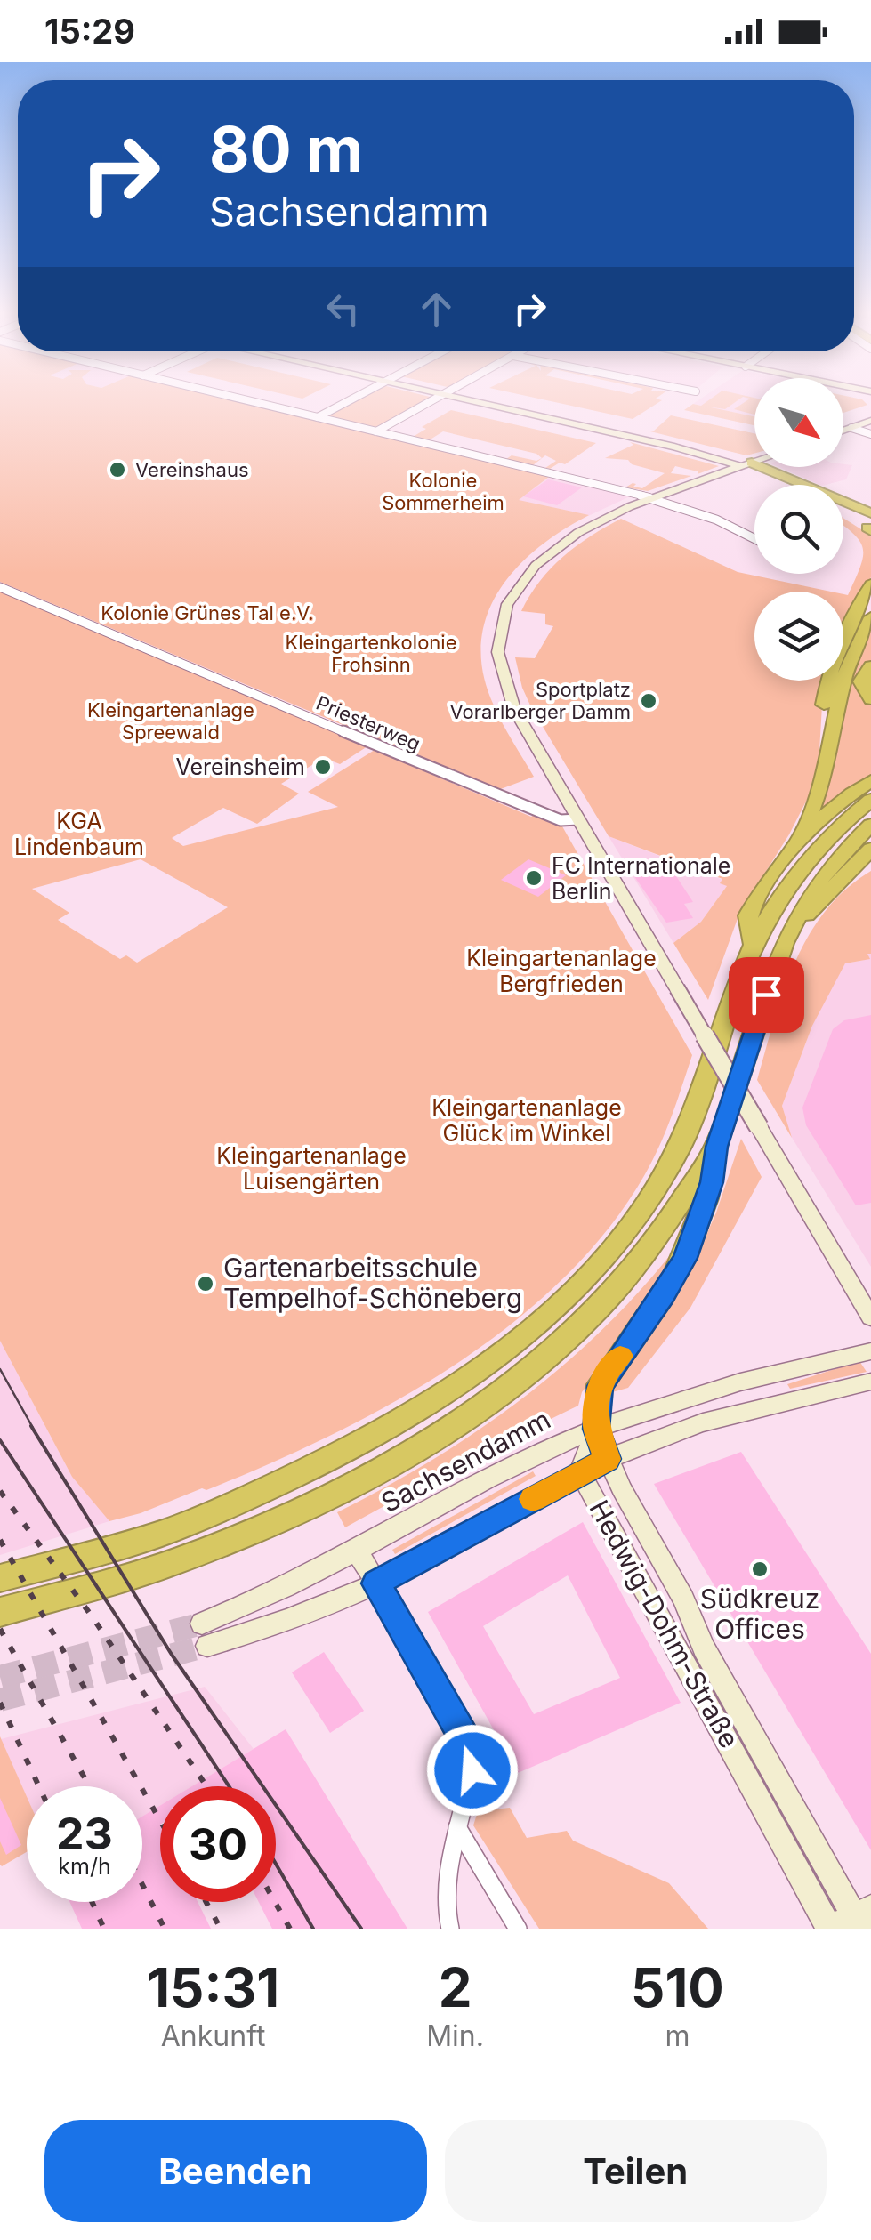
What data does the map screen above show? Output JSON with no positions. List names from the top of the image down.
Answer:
{
  "streets": {
    "street": ["Priesterweg", "Sachsendamm", "Hedwig-Dohm-Straße"]
  },
  "crossings": [
    ["Sachsendamm", "Hedwig-Dohm-Straße"]
  ],
  "parks": [
    "Kolonie Sommerheim",
    "Kolonie Grünes Tal e.V.",
    "Kleingartenkolonie Frohsinn",
    "Kleingartenanlage Spreewald",
    "KGA Lindenbaum",
    "Kleingartenanlage Bergfrieden",
    "Kleingartenanlage Glück im Winkel",
    "Kleingartenanlage Luisengärten"
  ],
  "places": [
    "Vereinshaus",
    "Sportplatz Vorarlberger Damm",
    "Vereinsheim",
    "FC Internationale Berlin",
    "Gartenarbeitsschule Tempelhof-Schöneberg",
    "Südkreuz Offices"
  ],
  "north": "bottom right",
  "page": {
    "status": "15:29",
    "turn": ["80 m", "Sachsendamm"],
    "speed": "23 km/h",
    "limit": "30",
    "eta": [
      "15:31",
      "Ankunft",
      "2",
      "Min.",
      "510",
      "m"
    ],
    "buttons": ["Beenden", "Teilen"]
  }
}
